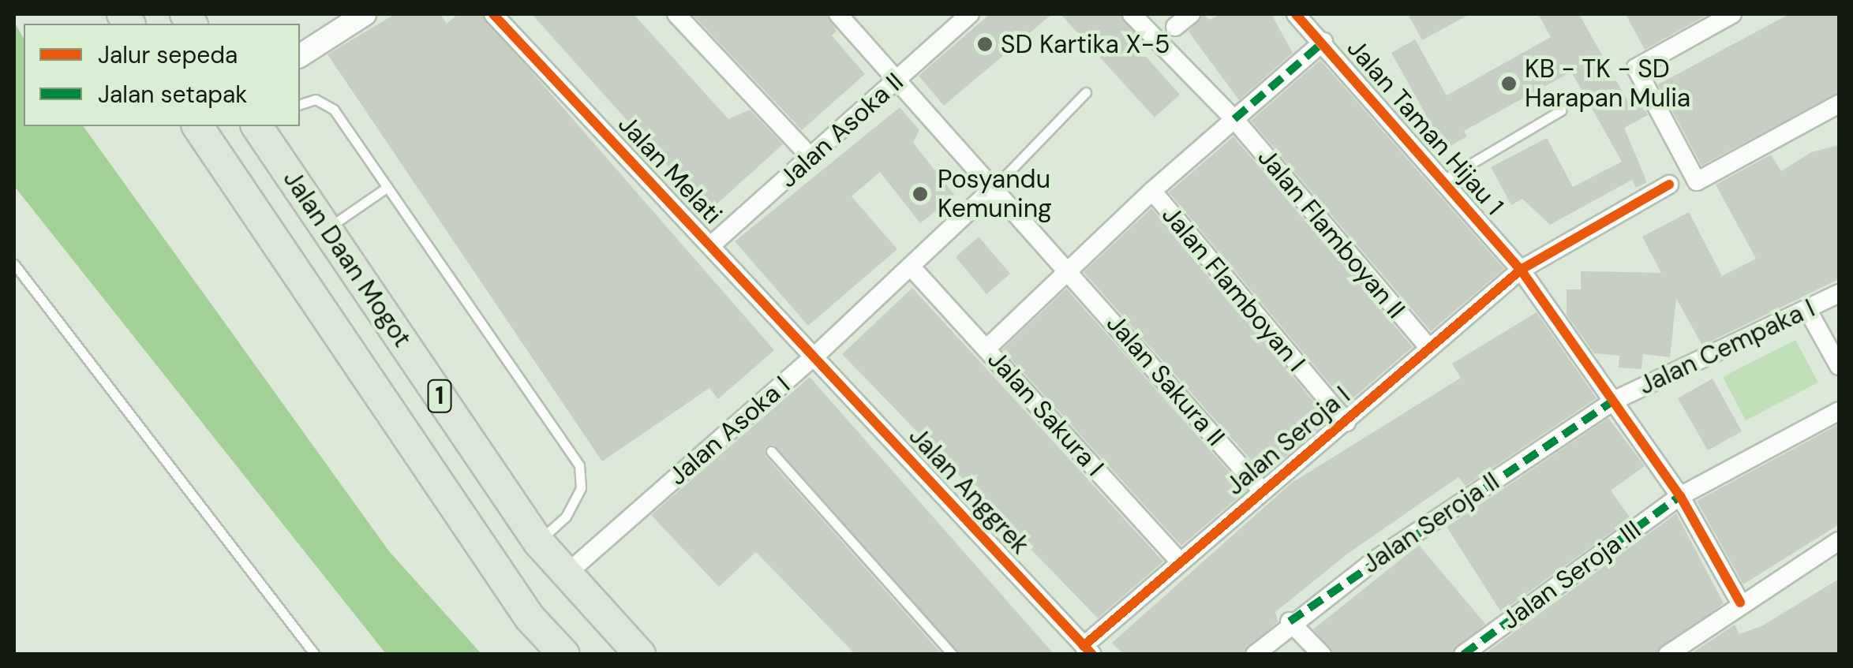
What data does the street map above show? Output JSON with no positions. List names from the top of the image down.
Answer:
{
  "streets": {
    "highway": ["Jalan Daan Mogot", "1"],
    "street": [
      "Jalan Taman Hijau 1",
      "Jalan Asoka II",
      "Jalan Melati",
      "Jalan Flamboyan II",
      "Jalan Flamboyan I",
      "Jalan Cempaka I",
      "Jalan Sakura II",
      "Jalan Sakura I",
      "Jalan Asoka I",
      "Jalan Seroja I",
      "Jalan Anggrek",
      "Jalan Seroja II",
      "Jalan Seroja III"
    ]
  },
  "crossings": [
    ["Jalan Taman Hijau 1", "Jalan Cempaka I"],
    ["Jalan Taman Hijau 1", "Jalan Seroja I"],
    ["Jalan Taman Hijau 1", "Jalan Seroja II"],
    ["Jalan Taman Hijau 1", "Jalan Seroja III"],
    ["Jalan Asoka II", "Jalan Melati"],
    ["Jalan Melati", "Jalan Asoka I"],
    ["Jalan Melati", "Jalan Anggrek"],
    ["Jalan Flamboyan II", "Jalan Seroja I"],
    ["Jalan Daan Mogot", "Jalan Asoka I"],
    ["Jalan Flamboyan I", "Jalan Seroja I"],
    ["Jalan Cempaka I", "Jalan Seroja II"],
    ["Jalan Sakura II", "Jalan Seroja I"],
    ["Jalan Sakura I", "Jalan Asoka I"],
    ["Jalan Sakura I", "Jalan Seroja I"],
    ["Jalan Asoka I", "Jalan Anggrek"],
    ["Jalan Seroja I", "Jalan Anggrek"]
  ],
  "places": ["SD Kartika X-5", "KB - TK - SD Harapan Mulia", "Posyandu Kemuning"],
  "legend": ["Jalur sepeda", "Jalan setapak"]
}
